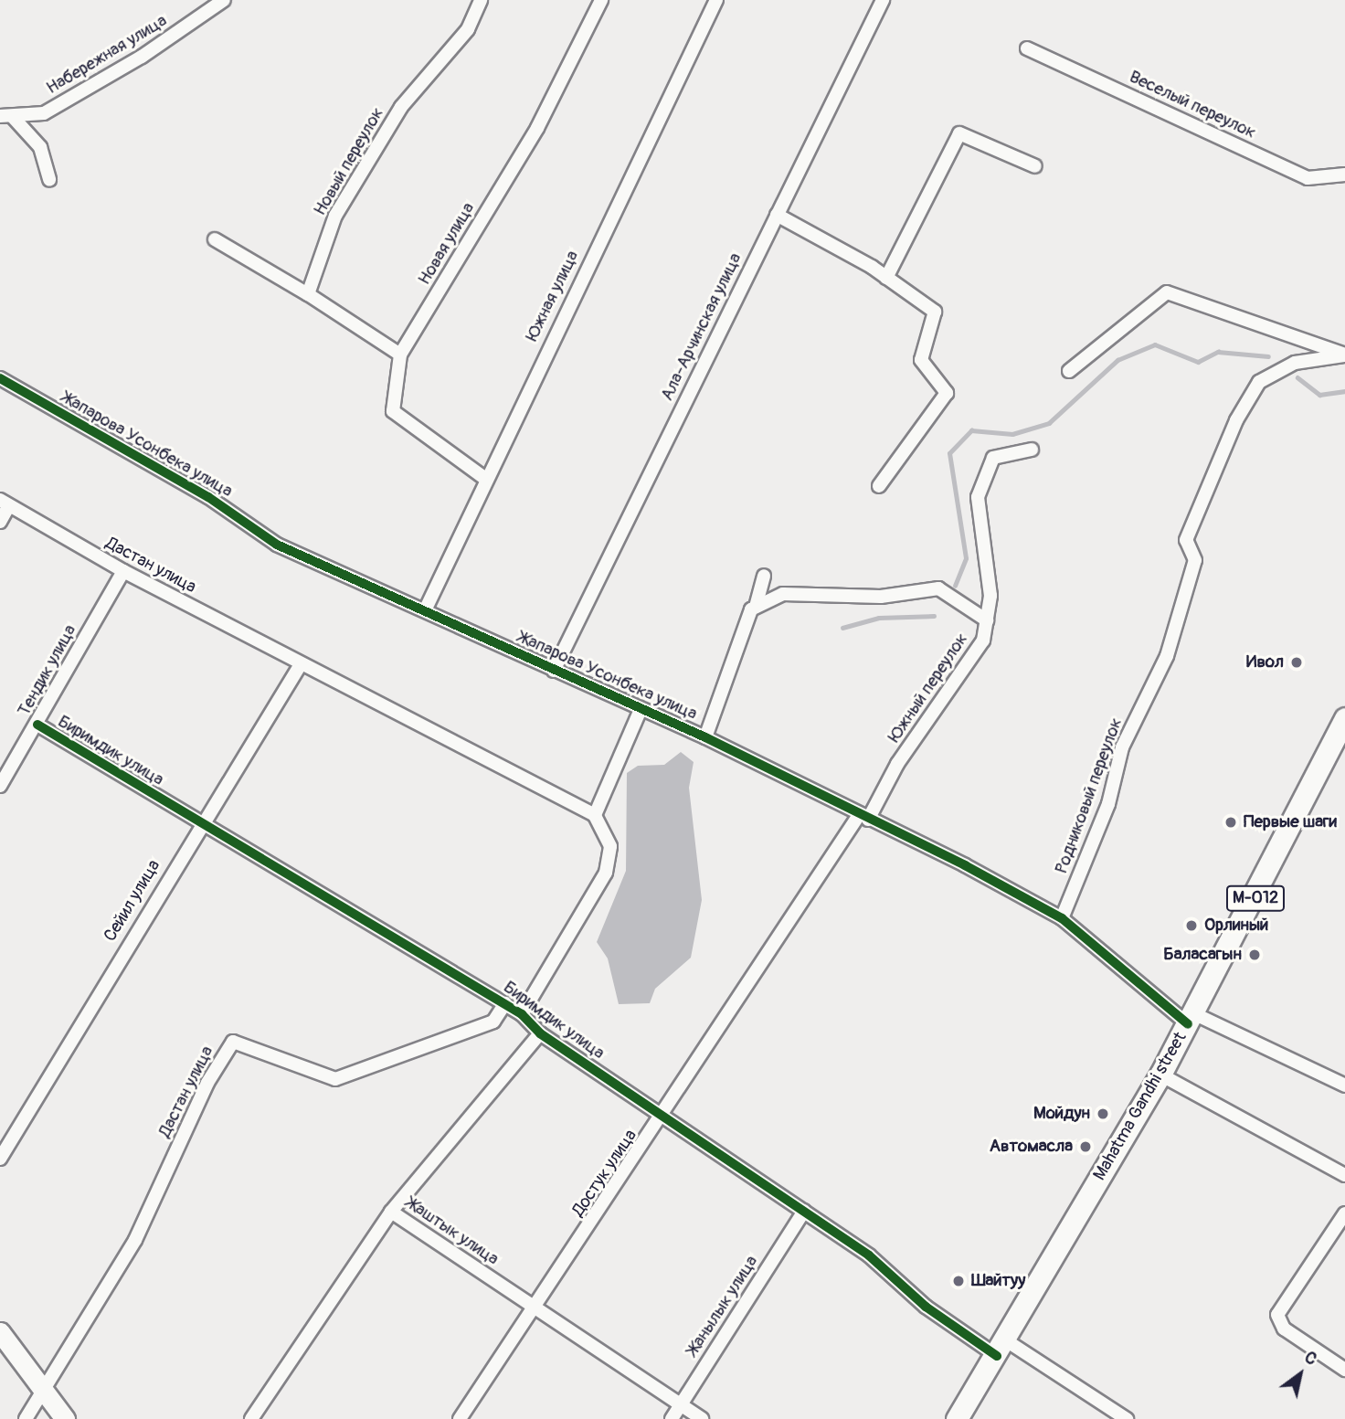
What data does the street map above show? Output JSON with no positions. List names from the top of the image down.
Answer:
{
  "streets": {
    "main road": ["М-012", "Mahatma Gandhi street"],
    "street": [
      "Набережная улица",
      "Веселый переулок",
      "Новый переулок",
      "Новая улица",
      "Южная улица",
      "Ала-Арчинская улица",
      "Жапарова Усонбека улица",
      "Дастан улица",
      "Тендик улица",
      "Южный переулок",
      "Биримдик улица",
      "Родниковый переулок",
      "Сейил улица",
      "Достук улица",
      "Жаштык улица",
      "Жанылык улица"
    ]
  },
  "crossings": [
    ["Новая улица", "Южная улица"],
    ["Южная улица", "Жапарова Усонбека улица"],
    ["Ала-Арчинская улица", "Жапарова Усонбека улица"],
    ["Жапарова Усонбека улица", "Южный переулок"],
    ["Жапарова Усонбека улица", "Родниковый переулок"],
    ["Жапарова Усонбека улица", "Mahatma Gandhi street"],
    ["Жапарова Усонбека улица", "Достук улица"],
    ["Дастан улица", "Тендик улица"],
    ["Дастан улица", "Биримдик улица"],
    ["Дастан улица", "Сейил улица"],
    ["Тендик улица", "Биримдик улица"],
    ["Южный переулок", "Достук улица"],
    ["Биримдик улица", "Сейил улица"],
    ["Биримдик улица", "Mahatma Gandhi street"],
    ["Биримдик улица", "Достук улица"],
    ["Биримдик улица", "Жанылык улица"],
    ["Достук улица", "Жаштык улица"],
    ["Жаштык улица", "Жанылык улица"]
  ],
  "places": [
    "Ивол",
    "Первые шаги",
    "Орлиный",
    "Баласагын",
    "Мойдун",
    "Автомасла",
    "Шайтуу"
  ],
  "north": "top right"
}
